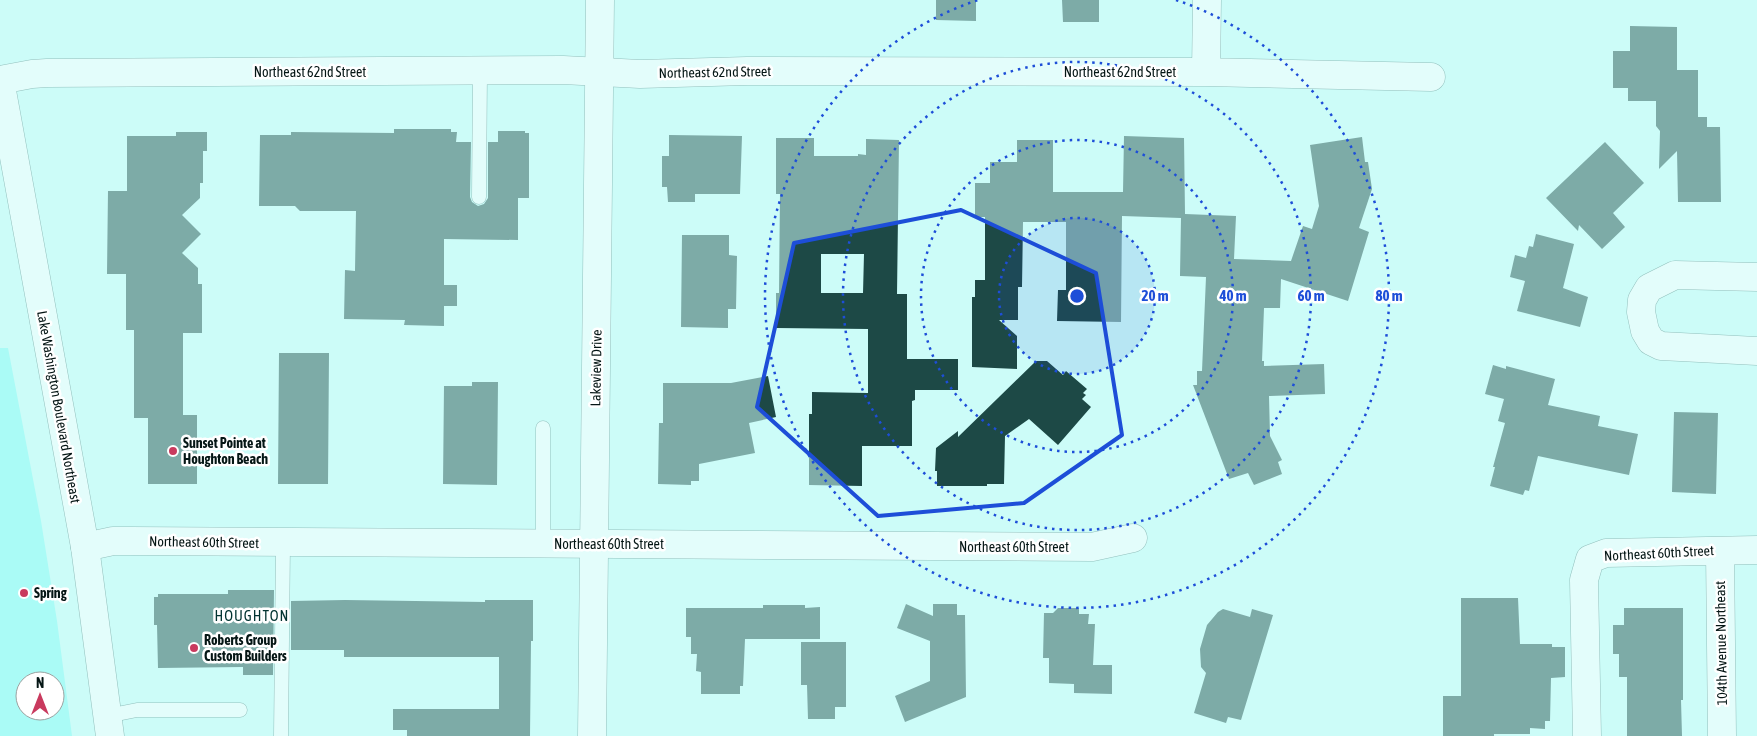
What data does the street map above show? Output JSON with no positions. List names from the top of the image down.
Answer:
{
  "streets": {
    "street": [
      "Northeast 62nd Street",
      "Lakeview Drive",
      "Lake Washington Boulevard Northeast",
      "Northeast 60th Street",
      "104th Avenue Northeast"
    ]
  },
  "crossings": [
    ["Northeast 62nd Street", "Lakeview Drive"],
    ["Northeast 62nd Street", "Lake Washington Boulevard Northeast"],
    ["Lakeview Drive", "Northeast 60th Street"],
    ["Lake Washington Boulevard Northeast", "Northeast 60th Street"],
    ["Northeast 60th Street", "104th Avenue Northeast"]
  ],
  "districts": ["HOUGHTON"],
  "places": ["Sunset Pointe at Houghton Beach", "Spring", "Roberts Group Custom Builders"],
  "north": "top",
  "rings": [
    "20 m",
    "40 m",
    "60 m",
    "80 m"
  ]
}
